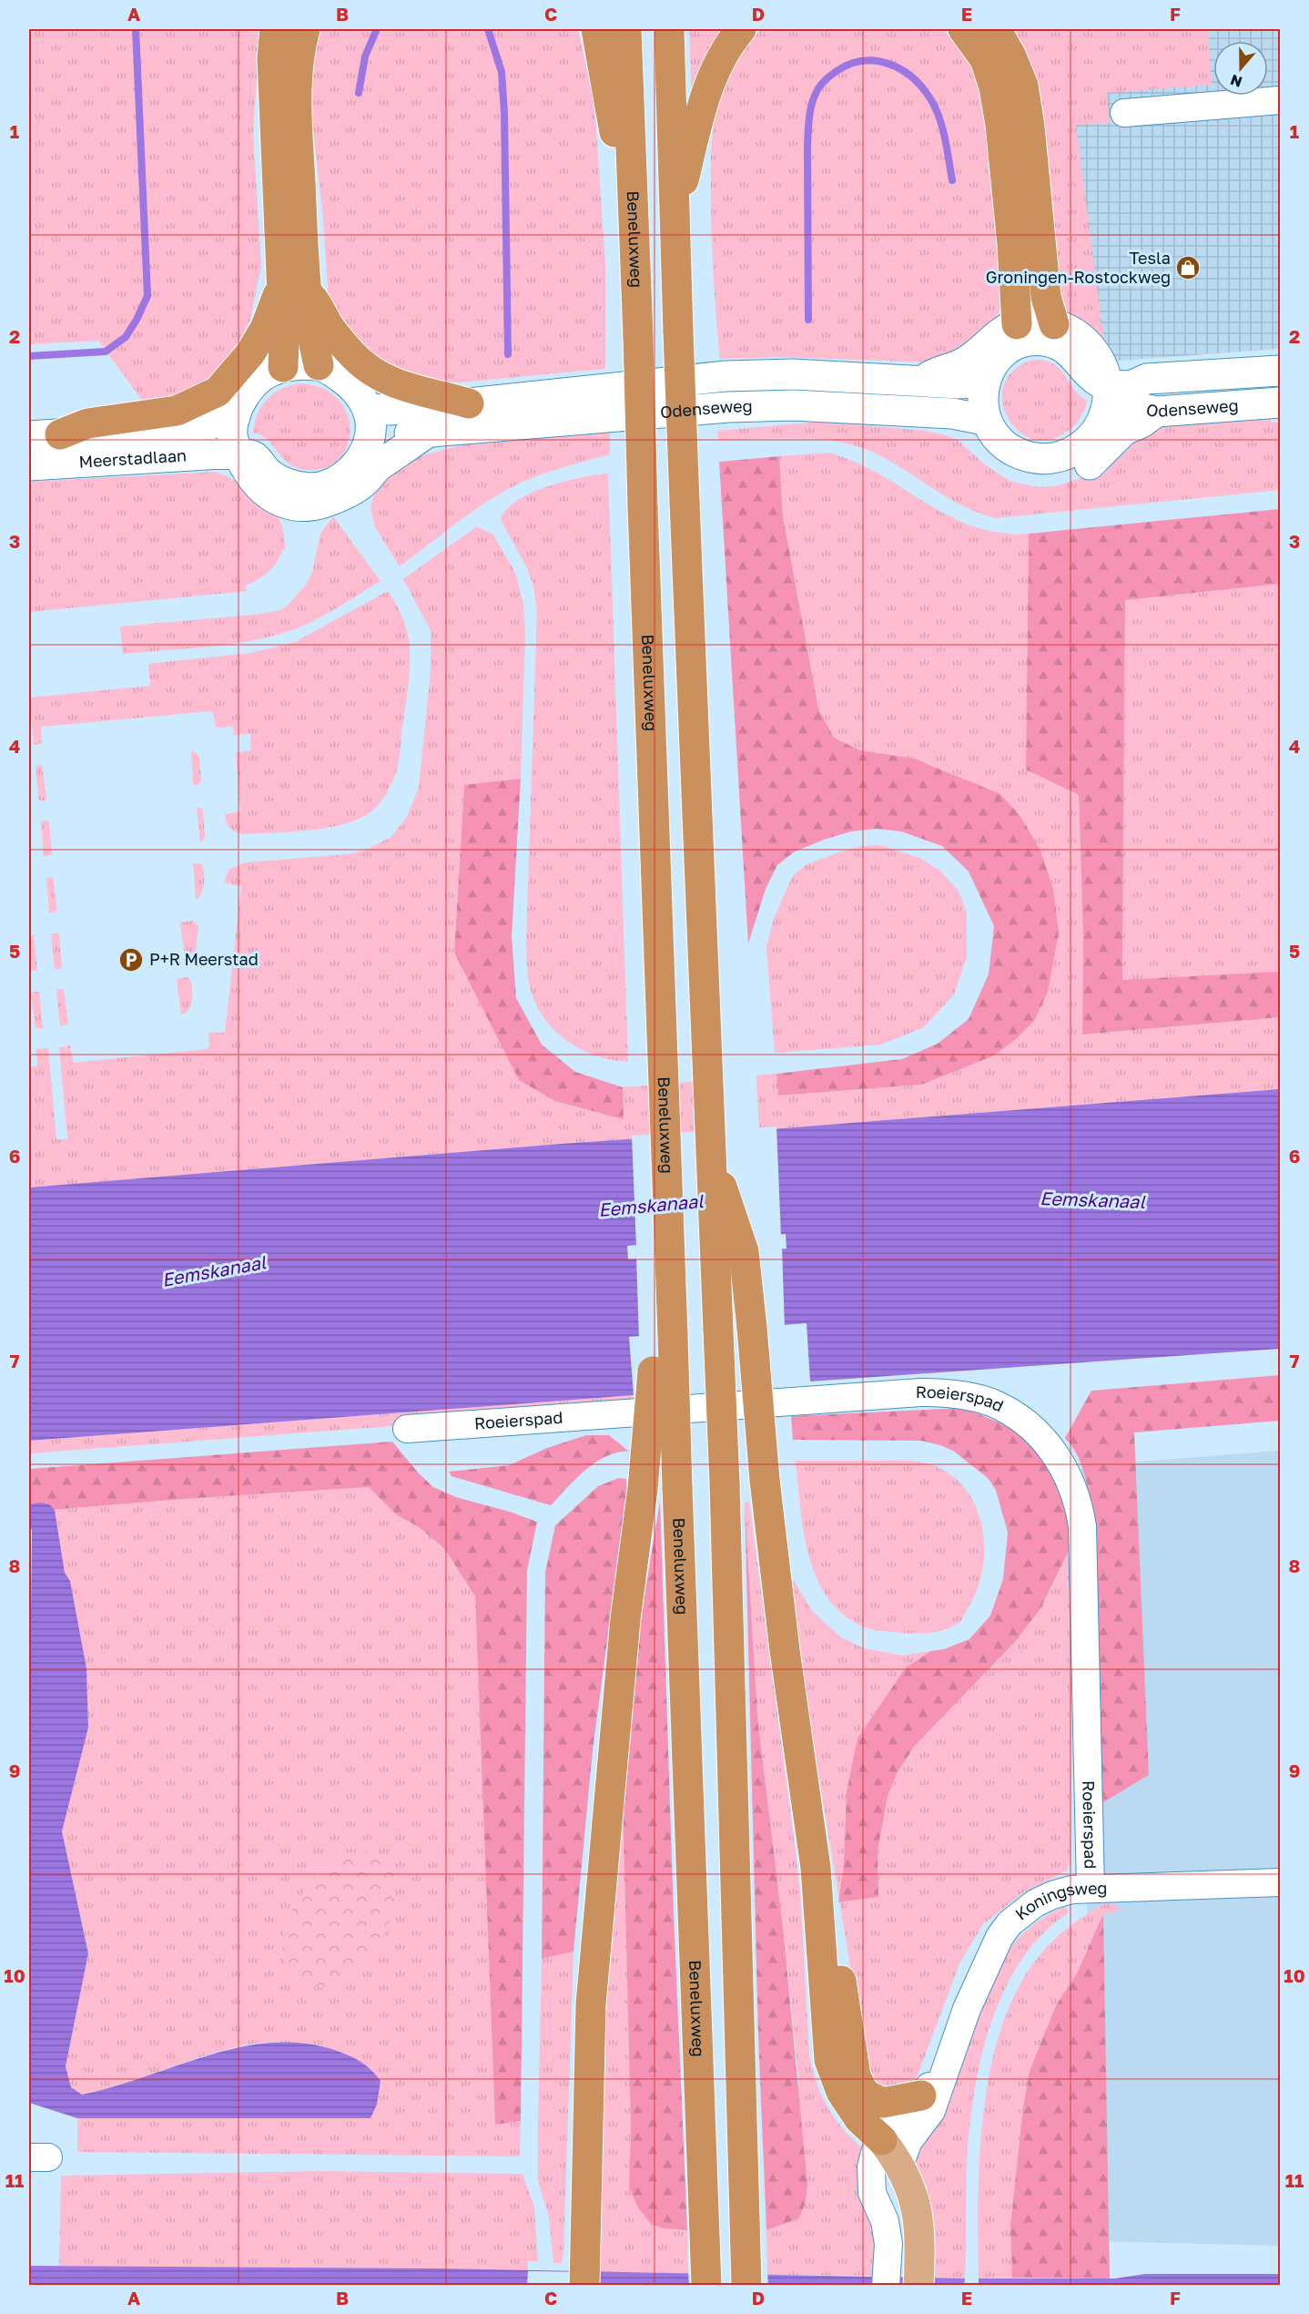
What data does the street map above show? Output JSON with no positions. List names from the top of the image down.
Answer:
{
  "streets": {
    "highway": ["Beneluxweg"],
    "main road": ["Odenseweg", "Meerstadlaan"],
    "street": ["Roeierspad", "Koningsweg"]
  },
  "crossings": [
    ["Odenseweg", "Meerstadlaan"],
    ["Roeierspad", "Koningsweg"]
  ],
  "water": ["Eemskanaal"],
  "places": {
    "shop": ["Tesla Groningen-Rostockweg"],
    "parking": ["P+R Meerstad"]
  },
  "north": "bottom",
  "grid": {
    "columns": [
      "A",
      "B",
      "C",
      "D",
      "E",
      "F"
    ],
    "rows": [
      "1",
      "2",
      "3",
      "4",
      "5",
      "6",
      "7",
      "8",
      "9",
      "10",
      "11"
    ]
  }
}
